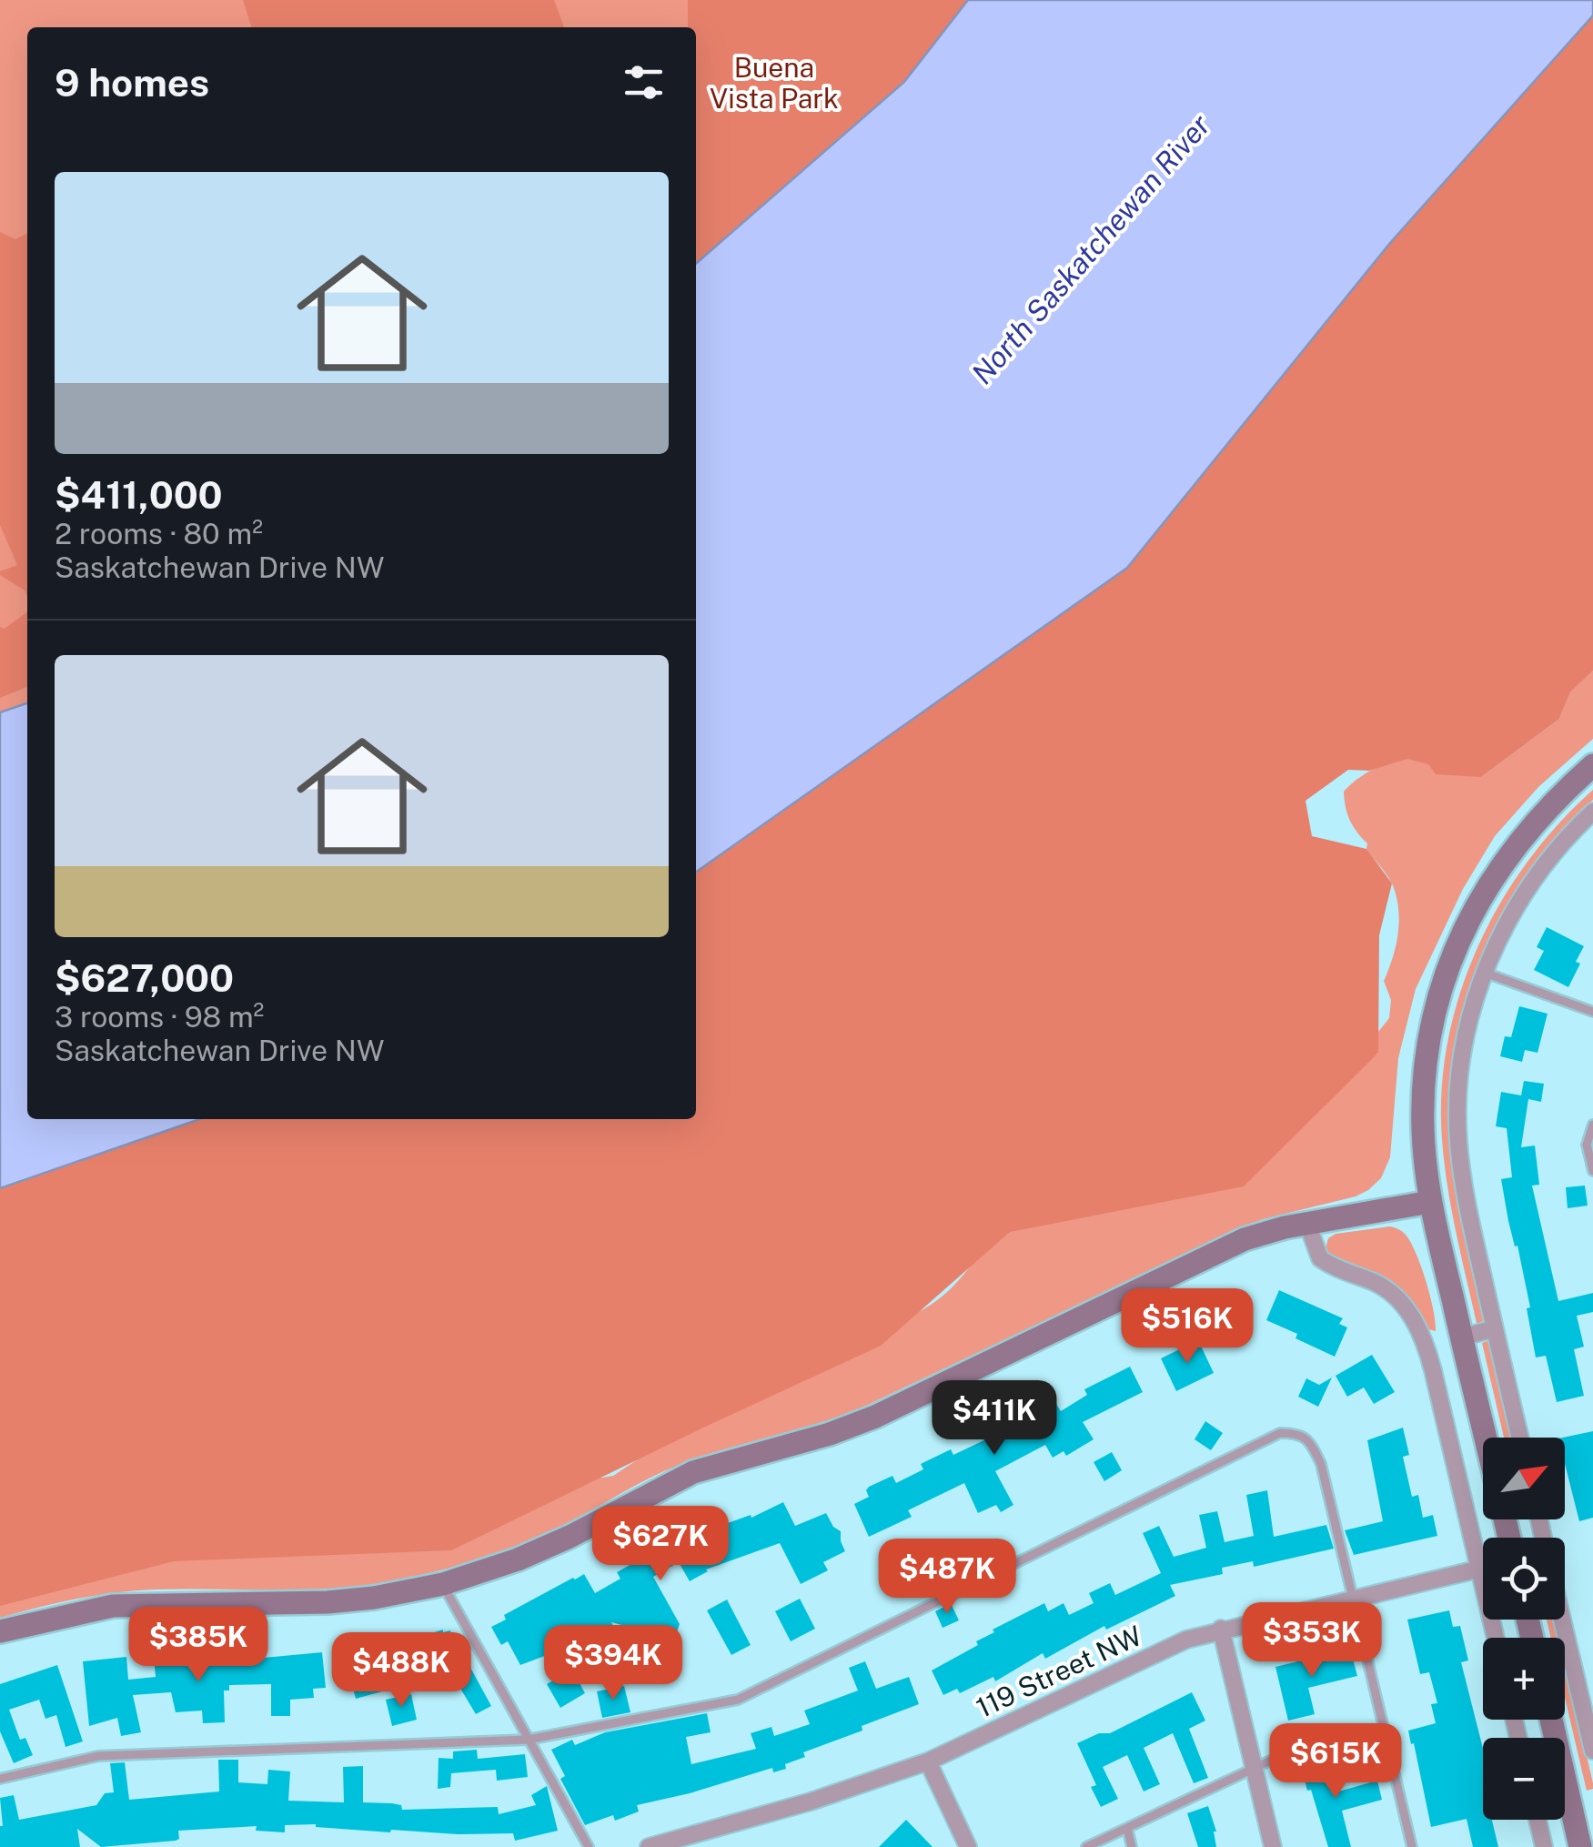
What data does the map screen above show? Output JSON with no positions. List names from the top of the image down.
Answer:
{
  "streets": {
    "street": ["119 Street NW"]
  },
  "water": ["North Saskatchewan River"],
  "parks": ["Buena Vista Park"],
  "north": "top right",
  "page": {
    "heading": "9 homes",
    "list": [
      {
        "name": "$411,000",
        "note": "2 rooms · 80 m² · Saskatchewan Drive NW"
      },
      {
        "name": "$627,000",
        "note": "3 rooms · 98 m² · Saskatchewan Drive NW"
      }
    ],
    "price": [
      "$516K",
      "$411K",
      "$627K",
      "$487K",
      "$353K",
      "$385K",
      "$394K",
      "$488K",
      "$615K"
    ],
    "map_buttons": ["+", "−"]
  }
}
